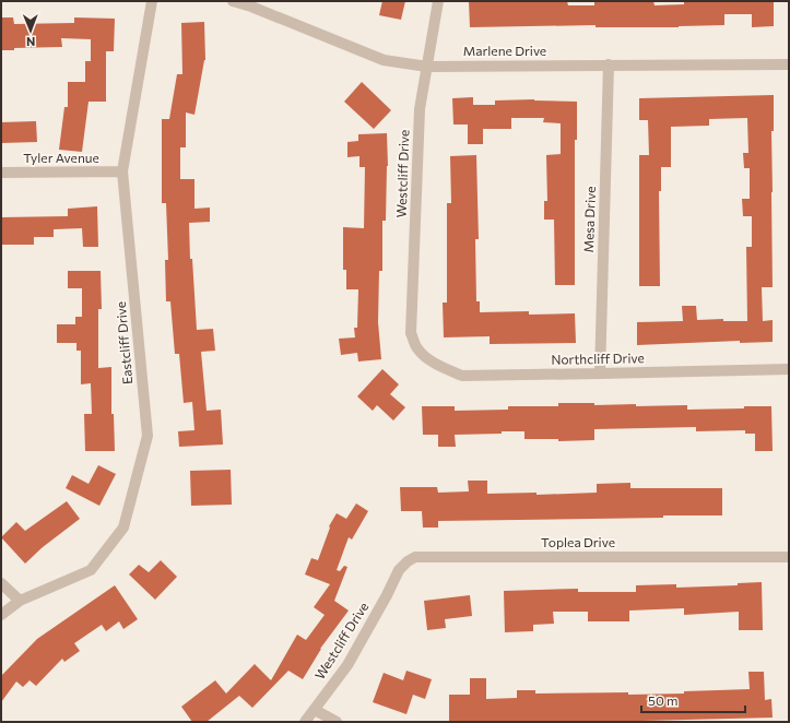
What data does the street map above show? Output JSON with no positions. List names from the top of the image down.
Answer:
{
  "streets": {
    "street": [
      "Marlene Drive",
      "Tyler Avenue",
      "Westcliff Drive",
      "Mesa Drive",
      "Eastcliff Drive",
      "Northcliff Drive",
      "Toplea Drive"
    ]
  },
  "crossings": [
    ["Marlene Drive", "Westcliff Drive"],
    ["Marlene Drive", "Mesa Drive"],
    ["Tyler Avenue", "Eastcliff Drive"],
    ["Westcliff Drive", "Northcliff Drive"],
    ["Westcliff Drive", "Toplea Drive"],
    ["Mesa Drive", "Northcliff Drive"]
  ],
  "scale_bar": "50 m",
  "north": "bottom"
}
